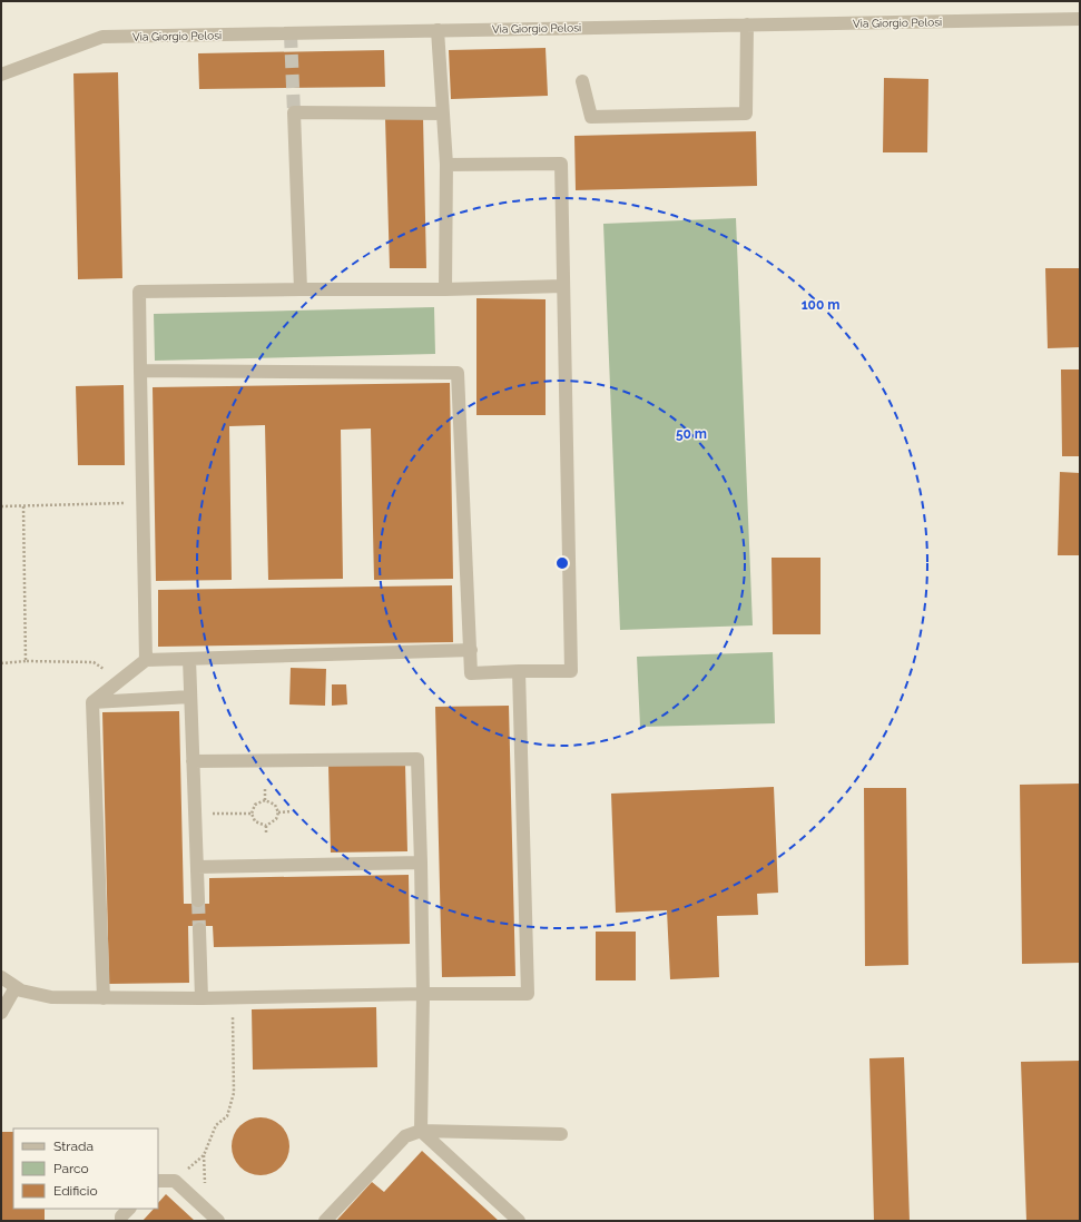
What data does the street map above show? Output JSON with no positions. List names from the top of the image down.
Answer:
{
  "streets": {
    "street": ["Via Giorgio Pelosi"]
  },
  "legend": ["Strada", "Parco", "Edificio"],
  "rings": ["100 m", "50 m"]
}
